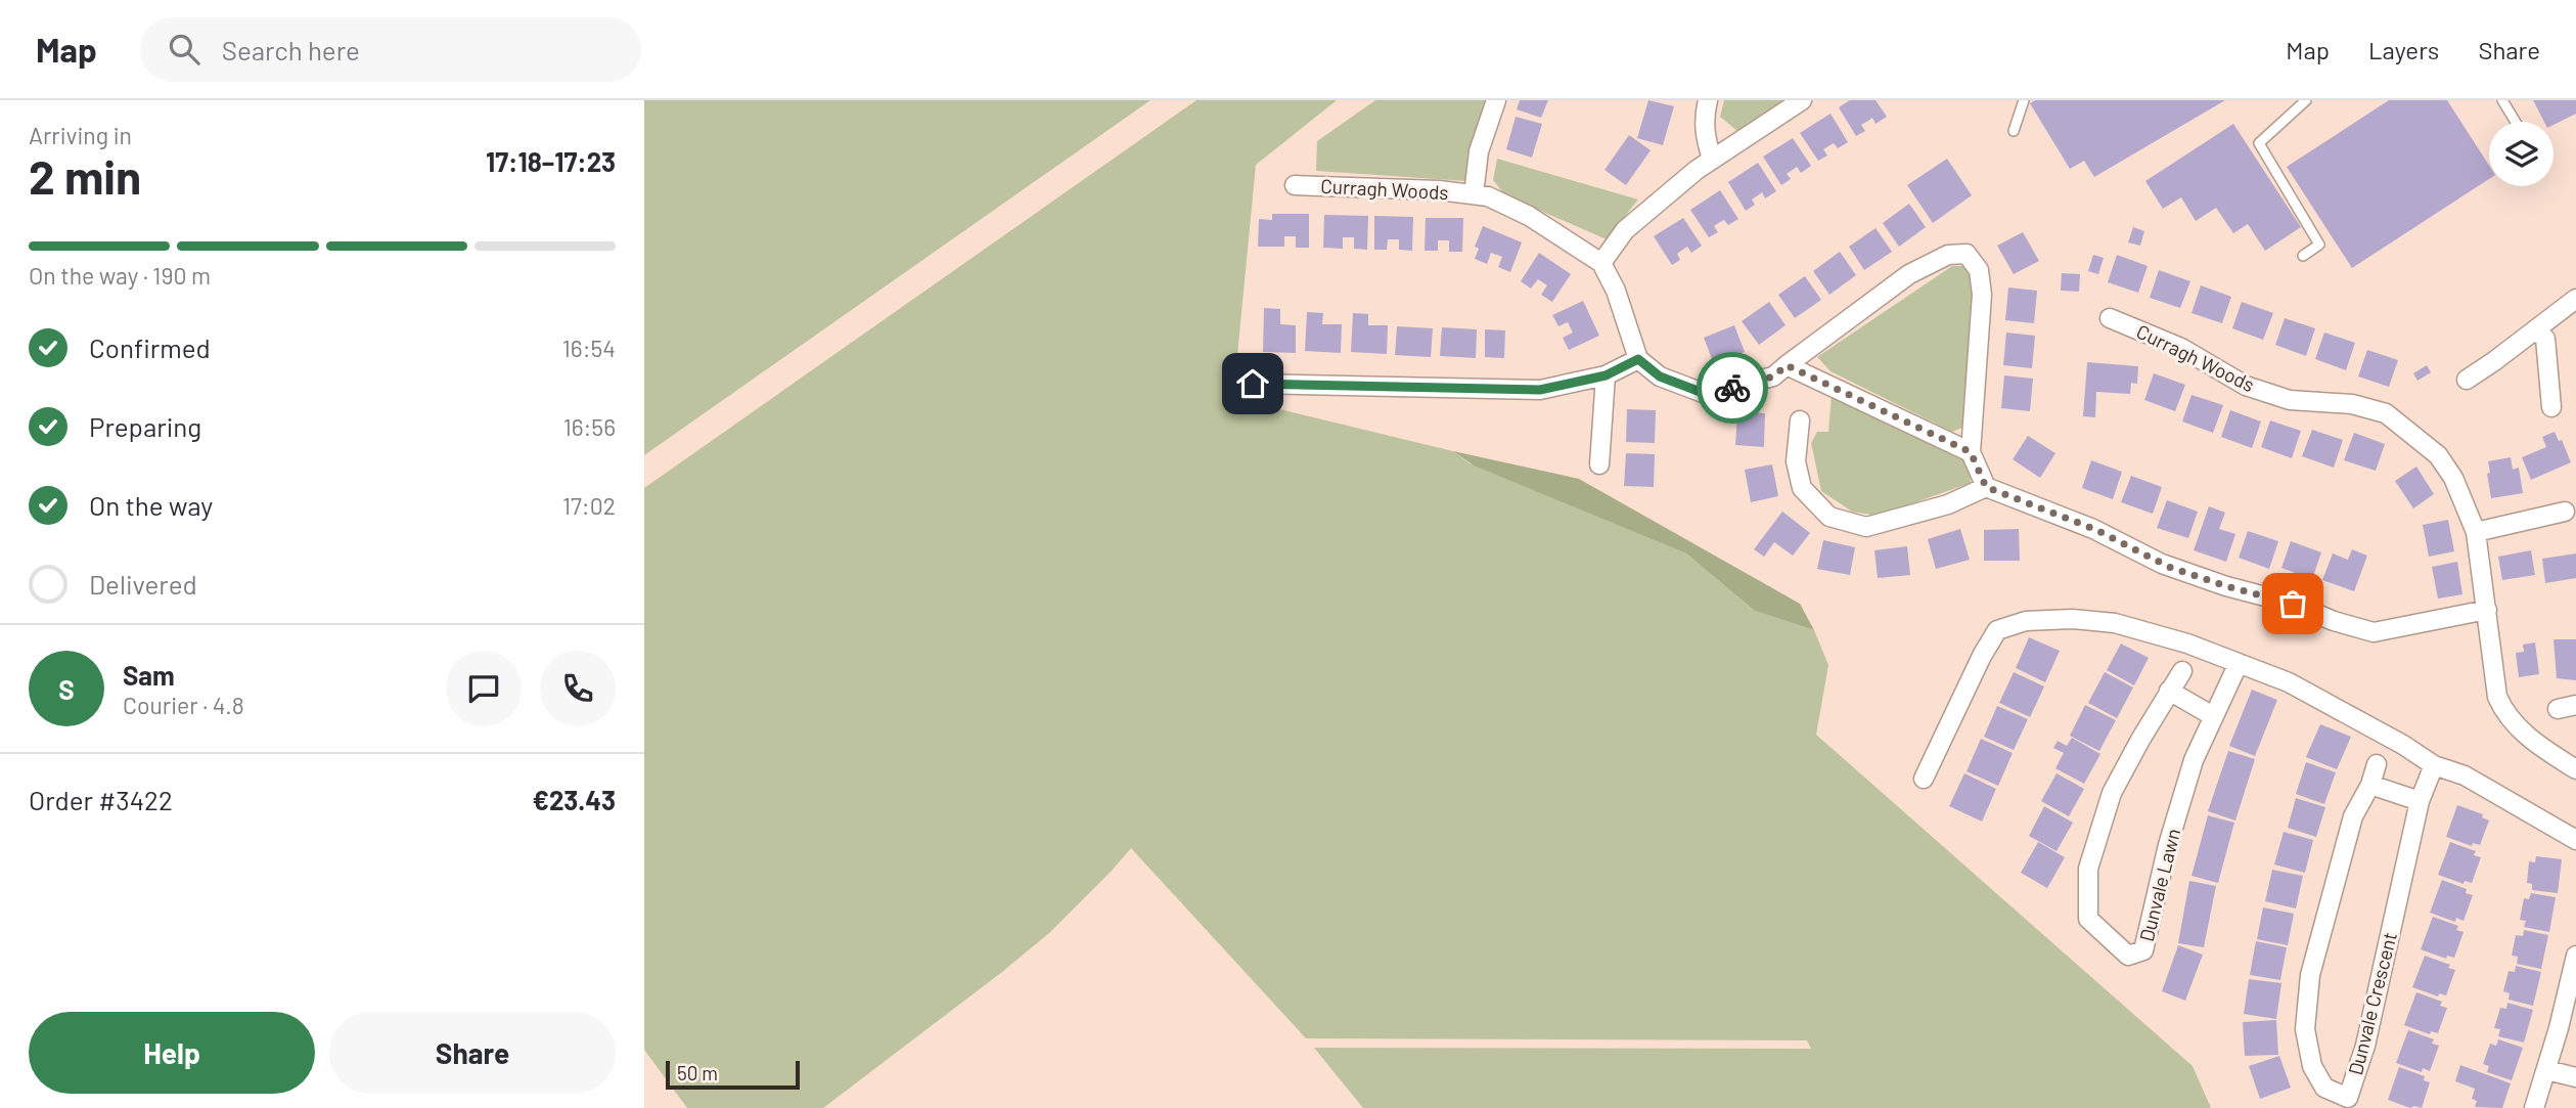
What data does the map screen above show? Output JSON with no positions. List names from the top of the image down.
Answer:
{
  "streets": {
    "street": ["Curragh Woods", "Dunvale Lawn", "Dunvale Crescent"]
  },
  "scale_bar": "50 m",
  "page": {
    "header": "Map",
    "search": "Search here",
    "nav": ["Map", "Layers", "Share"],
    "heading": ["2 min", "Arriving in", "17:18–17:23"],
    "panel": [
      "Sam",
      "Courier · 4.8",
      "Order #3422",
      "€23.43"
    ],
    "bar": "On the way · 190 m",
    "list": [
      ["Confirmed", "16:54"],
      ["Preparing", "16:56"],
      ["On the way", "17:02"],
      "Delivered"
    ],
    "round": "S",
    "buttons": ["Help", "Share"],
    "scale": "50 m"
  }
}
